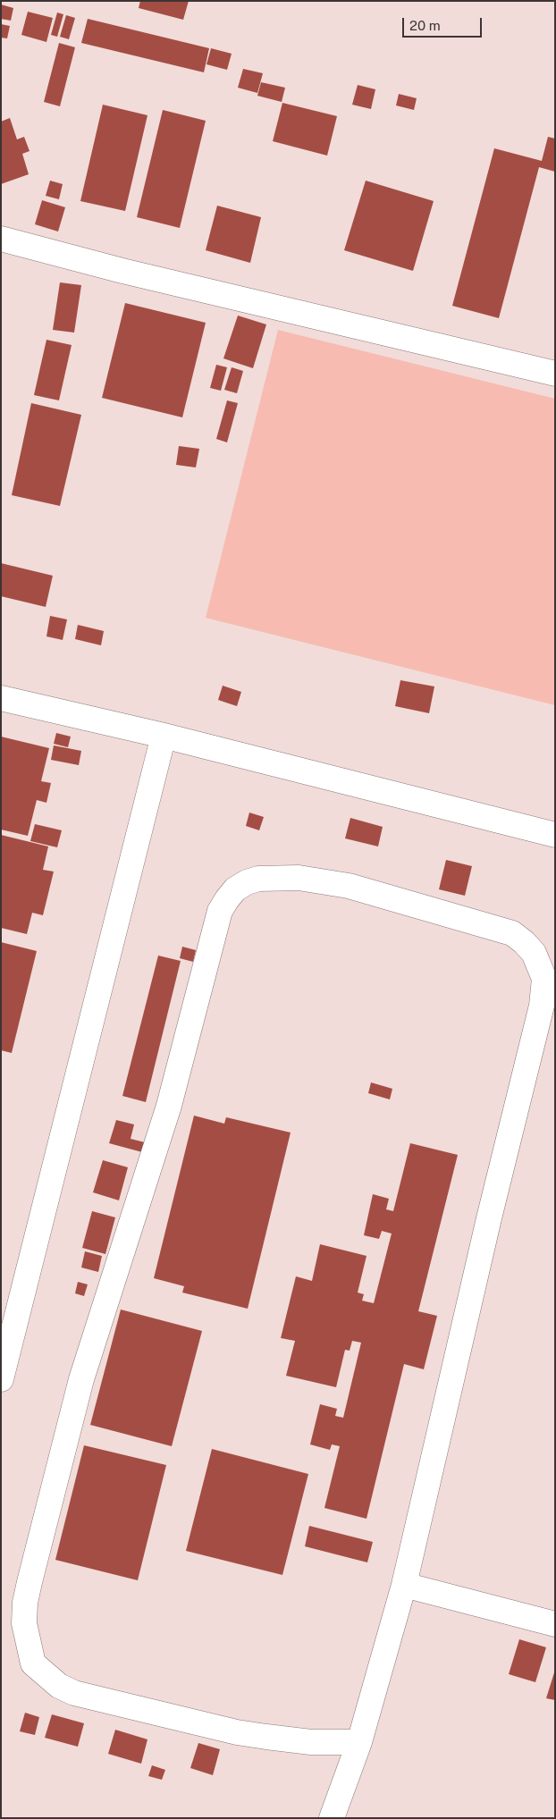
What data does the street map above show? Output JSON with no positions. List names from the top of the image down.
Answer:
{
  "scale_bar": "20 m"
}
